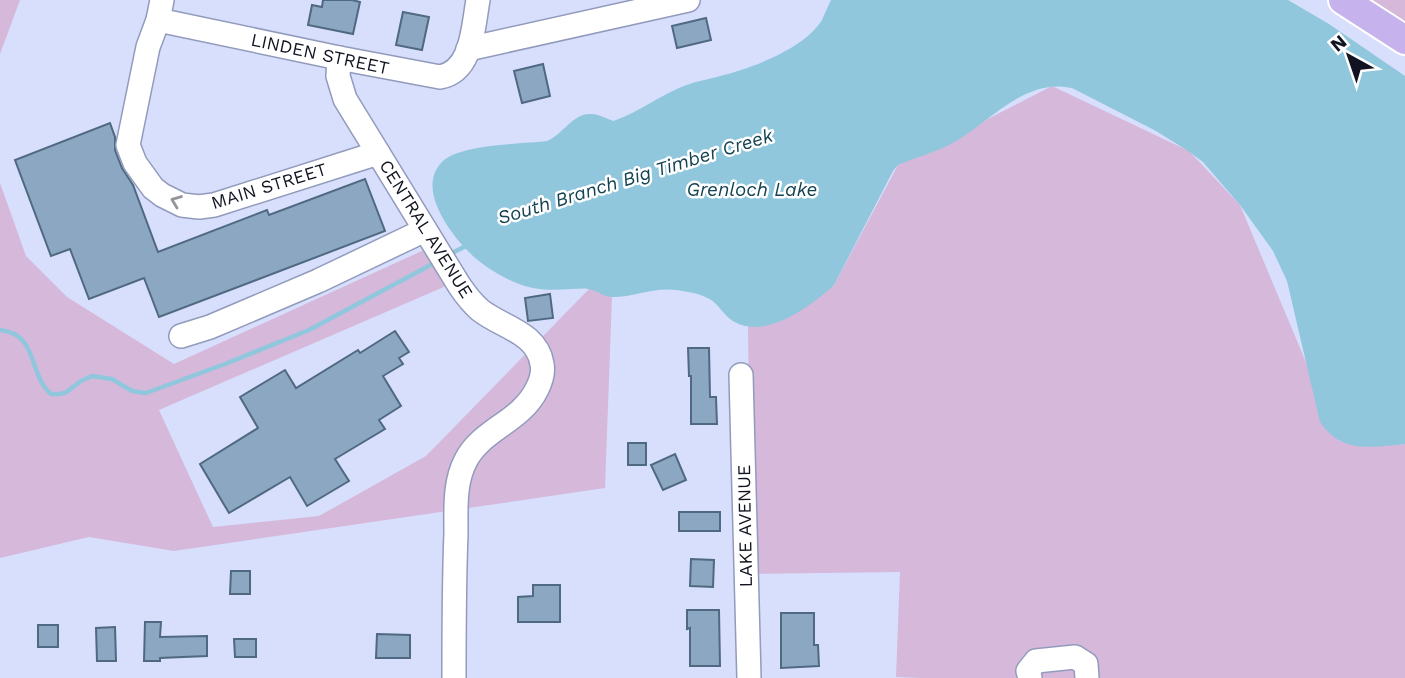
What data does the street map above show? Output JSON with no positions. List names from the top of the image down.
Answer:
{
  "streets": {
    "street": [
      "LINDEN STREET",
      "MAIN STREET",
      "CENTRAL AVENUE",
      "LAKE AVENUE"
    ]
  },
  "crossings": [
    ["LINDEN STREET", "MAIN STREET"],
    ["LINDEN STREET", "CENTRAL AVENUE"],
    ["MAIN STREET", "CENTRAL AVENUE"]
  ],
  "water": ["South Branch Big Timber Creek", "Grenloch Lake"],
  "north": "top left"
}
